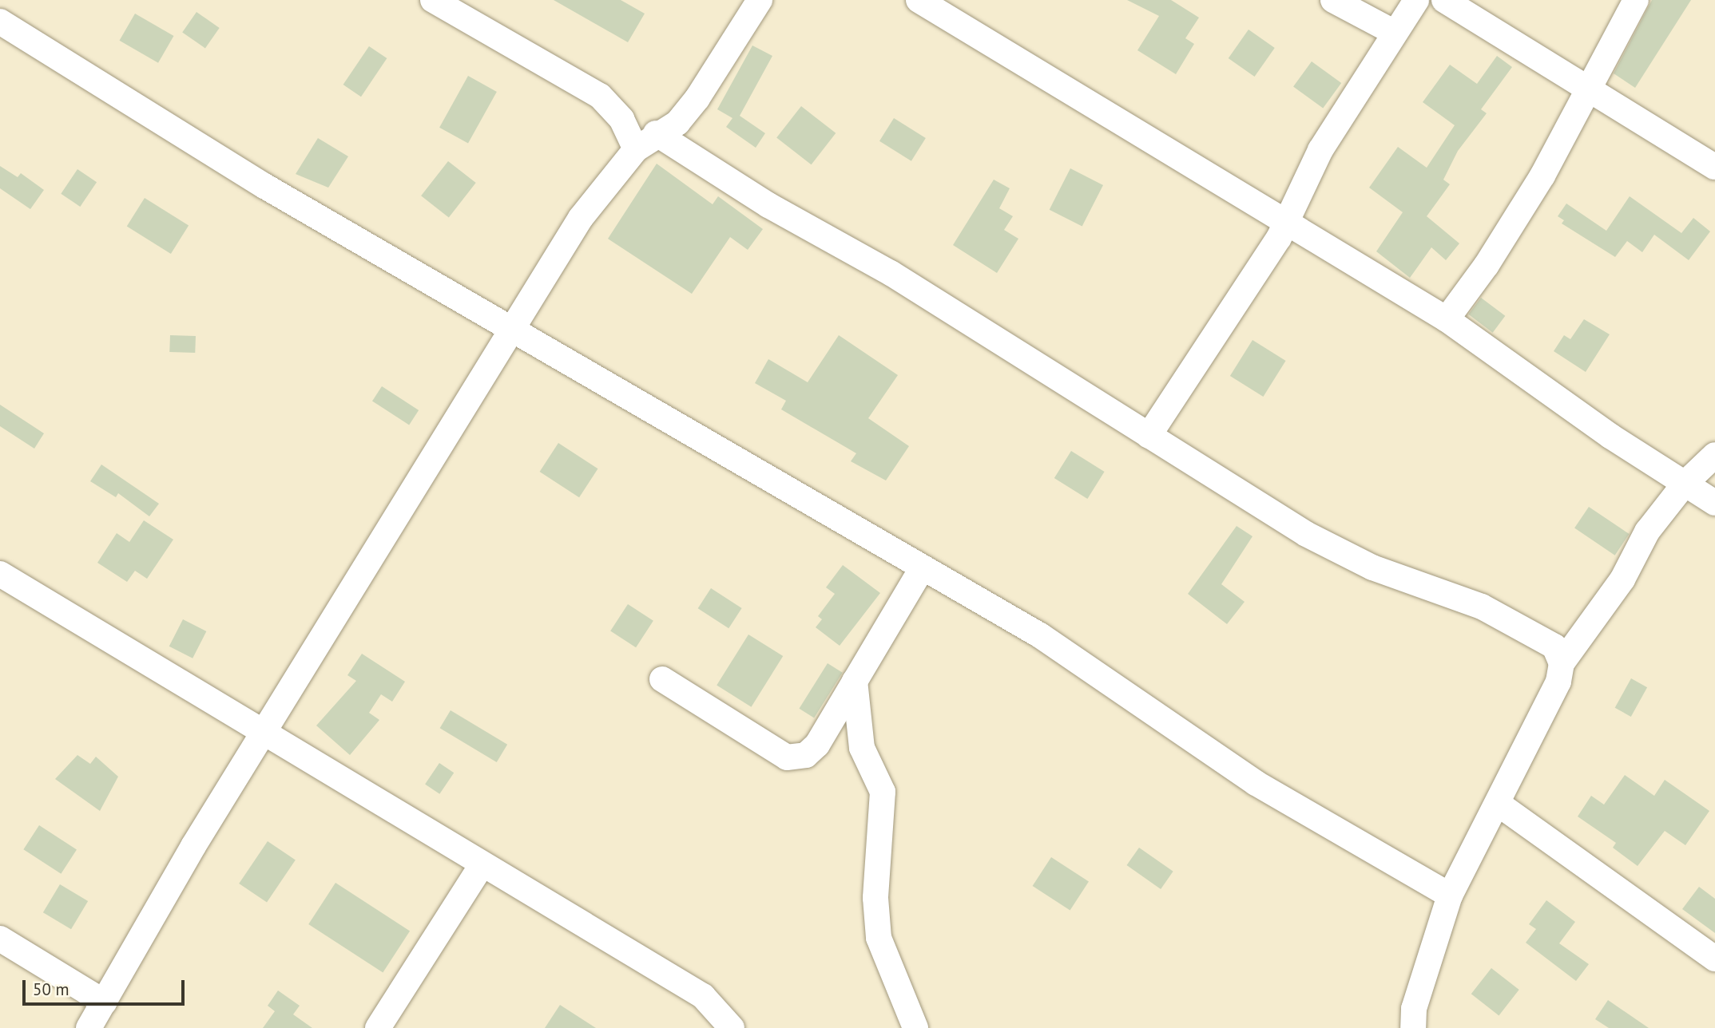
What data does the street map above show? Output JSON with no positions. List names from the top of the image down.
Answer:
{
  "scale_bar": "50 m"
}
